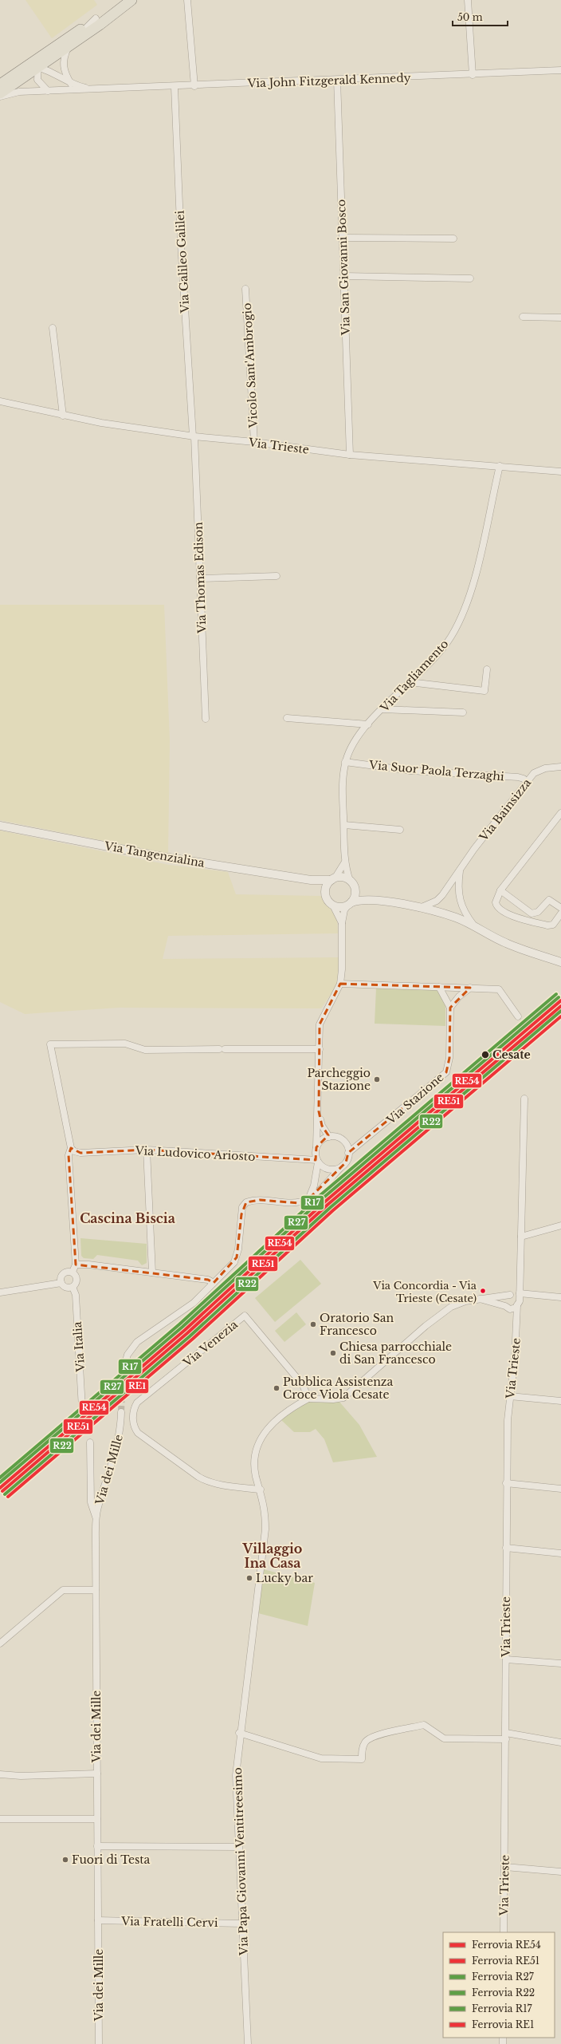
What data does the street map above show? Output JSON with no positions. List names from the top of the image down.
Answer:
{
  "streets": {
    "street": [
      "Via John Fitzgerald Kennedy",
      "Via Galileo Galilei",
      "Via San Giovanni Bosco",
      "Vicolo Sant'Ambrogio",
      "Via Trieste",
      "Via Thomas Edison",
      "Via Tagliamento",
      "Via Suor Paola Terzaghi",
      "Via Bainsizza",
      "Via Tangenzialina",
      "Via Stazione",
      "Via Ludovico Ariosto",
      "Via Venezia",
      "Via Italia",
      "Via dei Mille",
      "Via Papa Giovanni Ventitreesimo",
      "Via Fratelli Cervi"
    ]
  },
  "crossings": [
    ["Via John Fitzgerald Kennedy", "Via Galileo Galilei"],
    ["Via John Fitzgerald Kennedy", "Via San Giovanni Bosco"],
    ["Via Galileo Galilei", "Via Trieste"],
    ["Via Galileo Galilei", "Via Thomas Edison"],
    ["Via San Giovanni Bosco", "Via Trieste"],
    ["Vicolo Sant'Ambrogio", "Via Trieste"],
    ["Via Trieste", "Via Thomas Edison"],
    ["Via Trieste", "Via Tagliamento"],
    ["Via Tagliamento", "Via Suor Paola Terzaghi"],
    ["Via Tagliamento", "Via Tangenzialina"],
    ["Via Suor Paola Terzaghi", "Via Bainsizza"],
    ["Via Stazione", "Via Ludovico Ariosto"],
    ["Via Venezia", "Via Papa Giovanni Ventitreesimo"],
    ["Via dei Mille", "Via Fratelli Cervi"],
    ["Via Papa Giovanni Ventitreesimo", "Via Fratelli Cervi"]
  ],
  "districts": ["Cascina Biscia", "Villaggio Ina Casa"],
  "places": [
    "Cesate",
    "Parcheggio Stazione",
    "Via Concordia - Via Trieste (Cesate)",
    "Oratorio San Francesco",
    "Chiesa parrocchiale di San Francesco",
    "Pubblica Assistenza Croce Viola Cesate",
    "Lucky bar",
    "Fuori di Testa"
  ],
  "lines": [
    "rail line R17",
    "rail line R27",
    "rail line RE54",
    "rail line RE51",
    "rail line R22",
    "rail line RE1"
  ],
  "legend": [
    "Ferrovia RE54",
    "Ferrovia RE51",
    "Ferrovia R27",
    "Ferrovia R22",
    "Ferrovia R17",
    "Ferrovia RE1"
  ],
  "scale_bar": "50 m"
}
